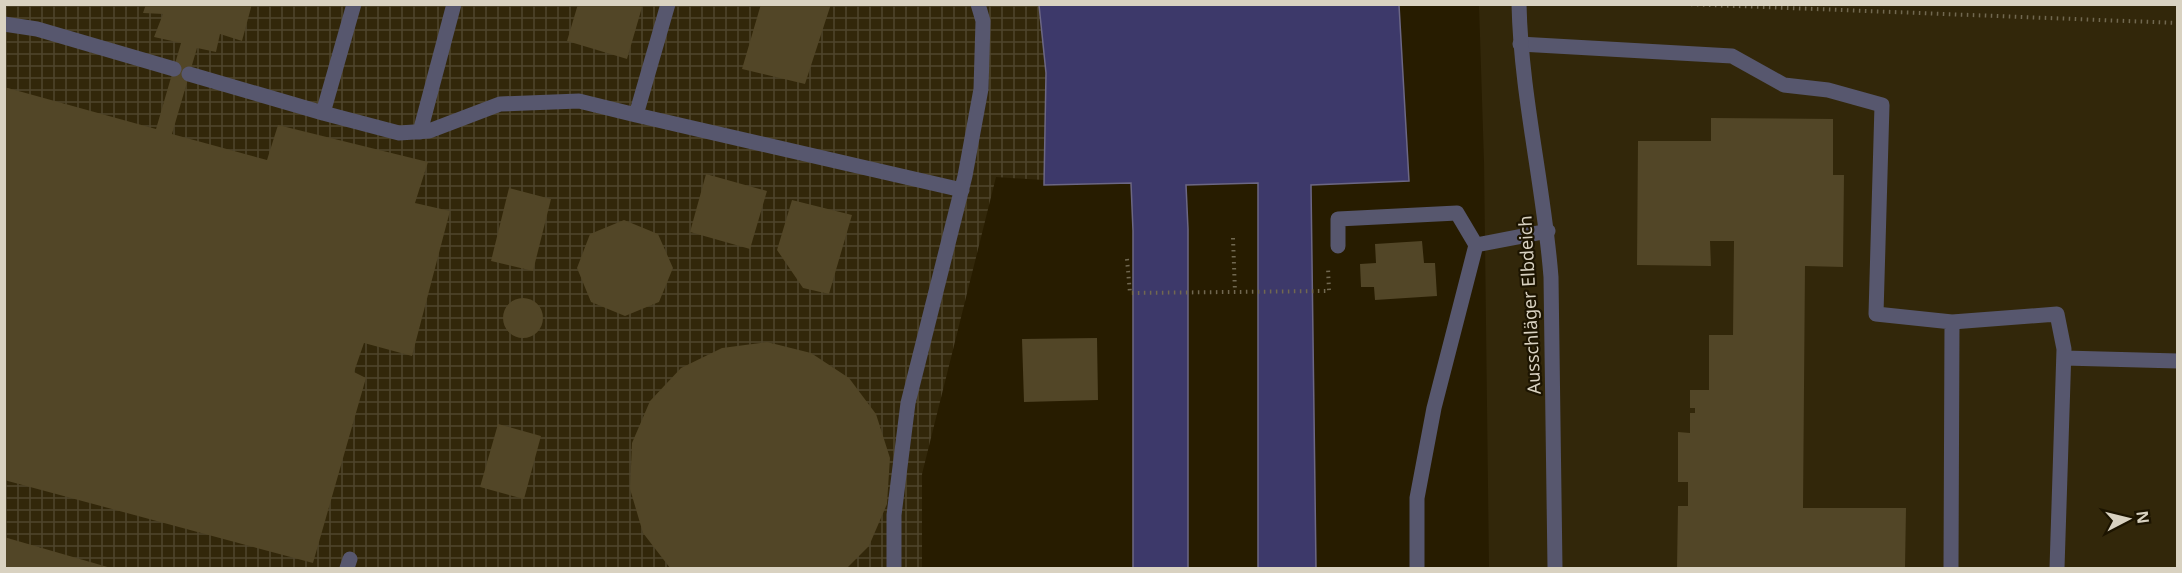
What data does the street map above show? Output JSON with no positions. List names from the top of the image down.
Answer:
{
  "streets": {
    "street": ["Ausschläger Elbdeich"]
  },
  "north": "right"
}
